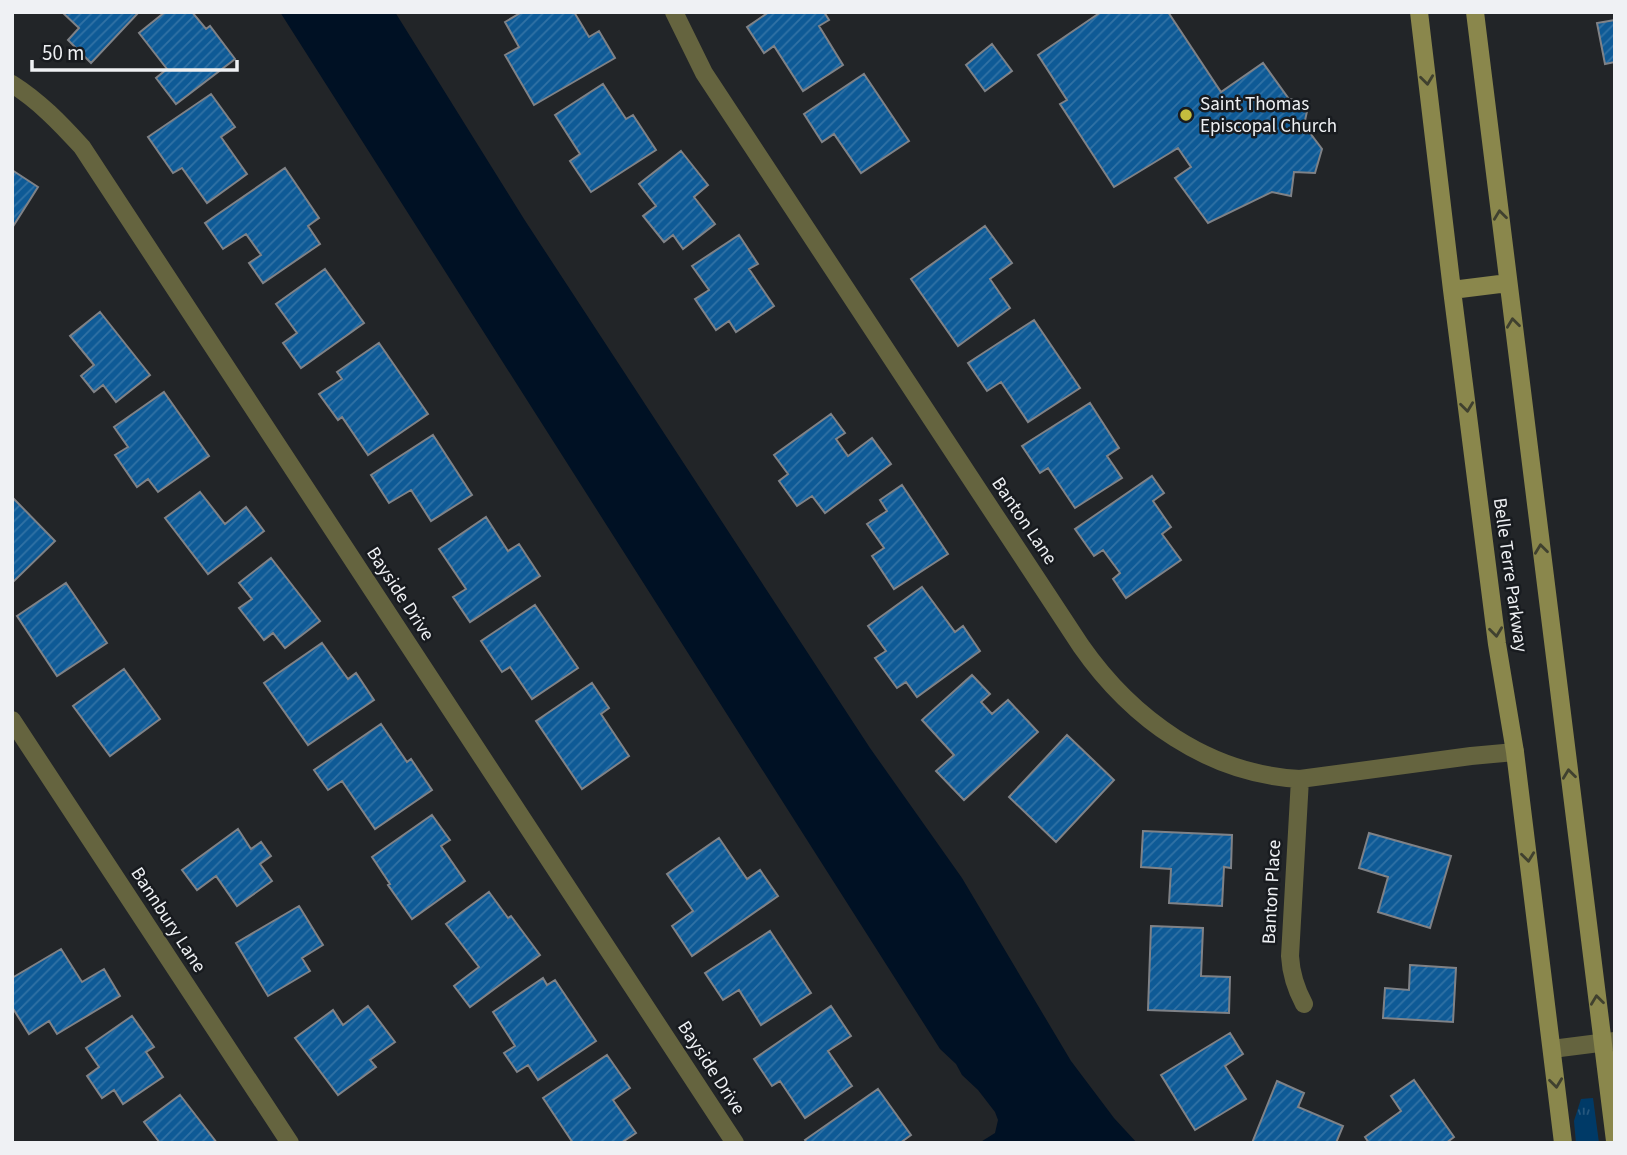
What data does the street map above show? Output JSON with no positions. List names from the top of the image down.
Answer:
{
  "streets": {
    "main road": ["Belle Terre Parkway"],
    "street": [
      "Banton Lane",
      "Bayside Drive",
      "Banton Place",
      "Bannbury Lane"
    ]
  },
  "crossings": [
    ["Banton Lane", "Belle Terre Parkway"],
    ["Banton Lane", "Banton Place"]
  ],
  "places": ["Saint Thomas Episcopal Church"],
  "scale_bar": "50 m"
}
